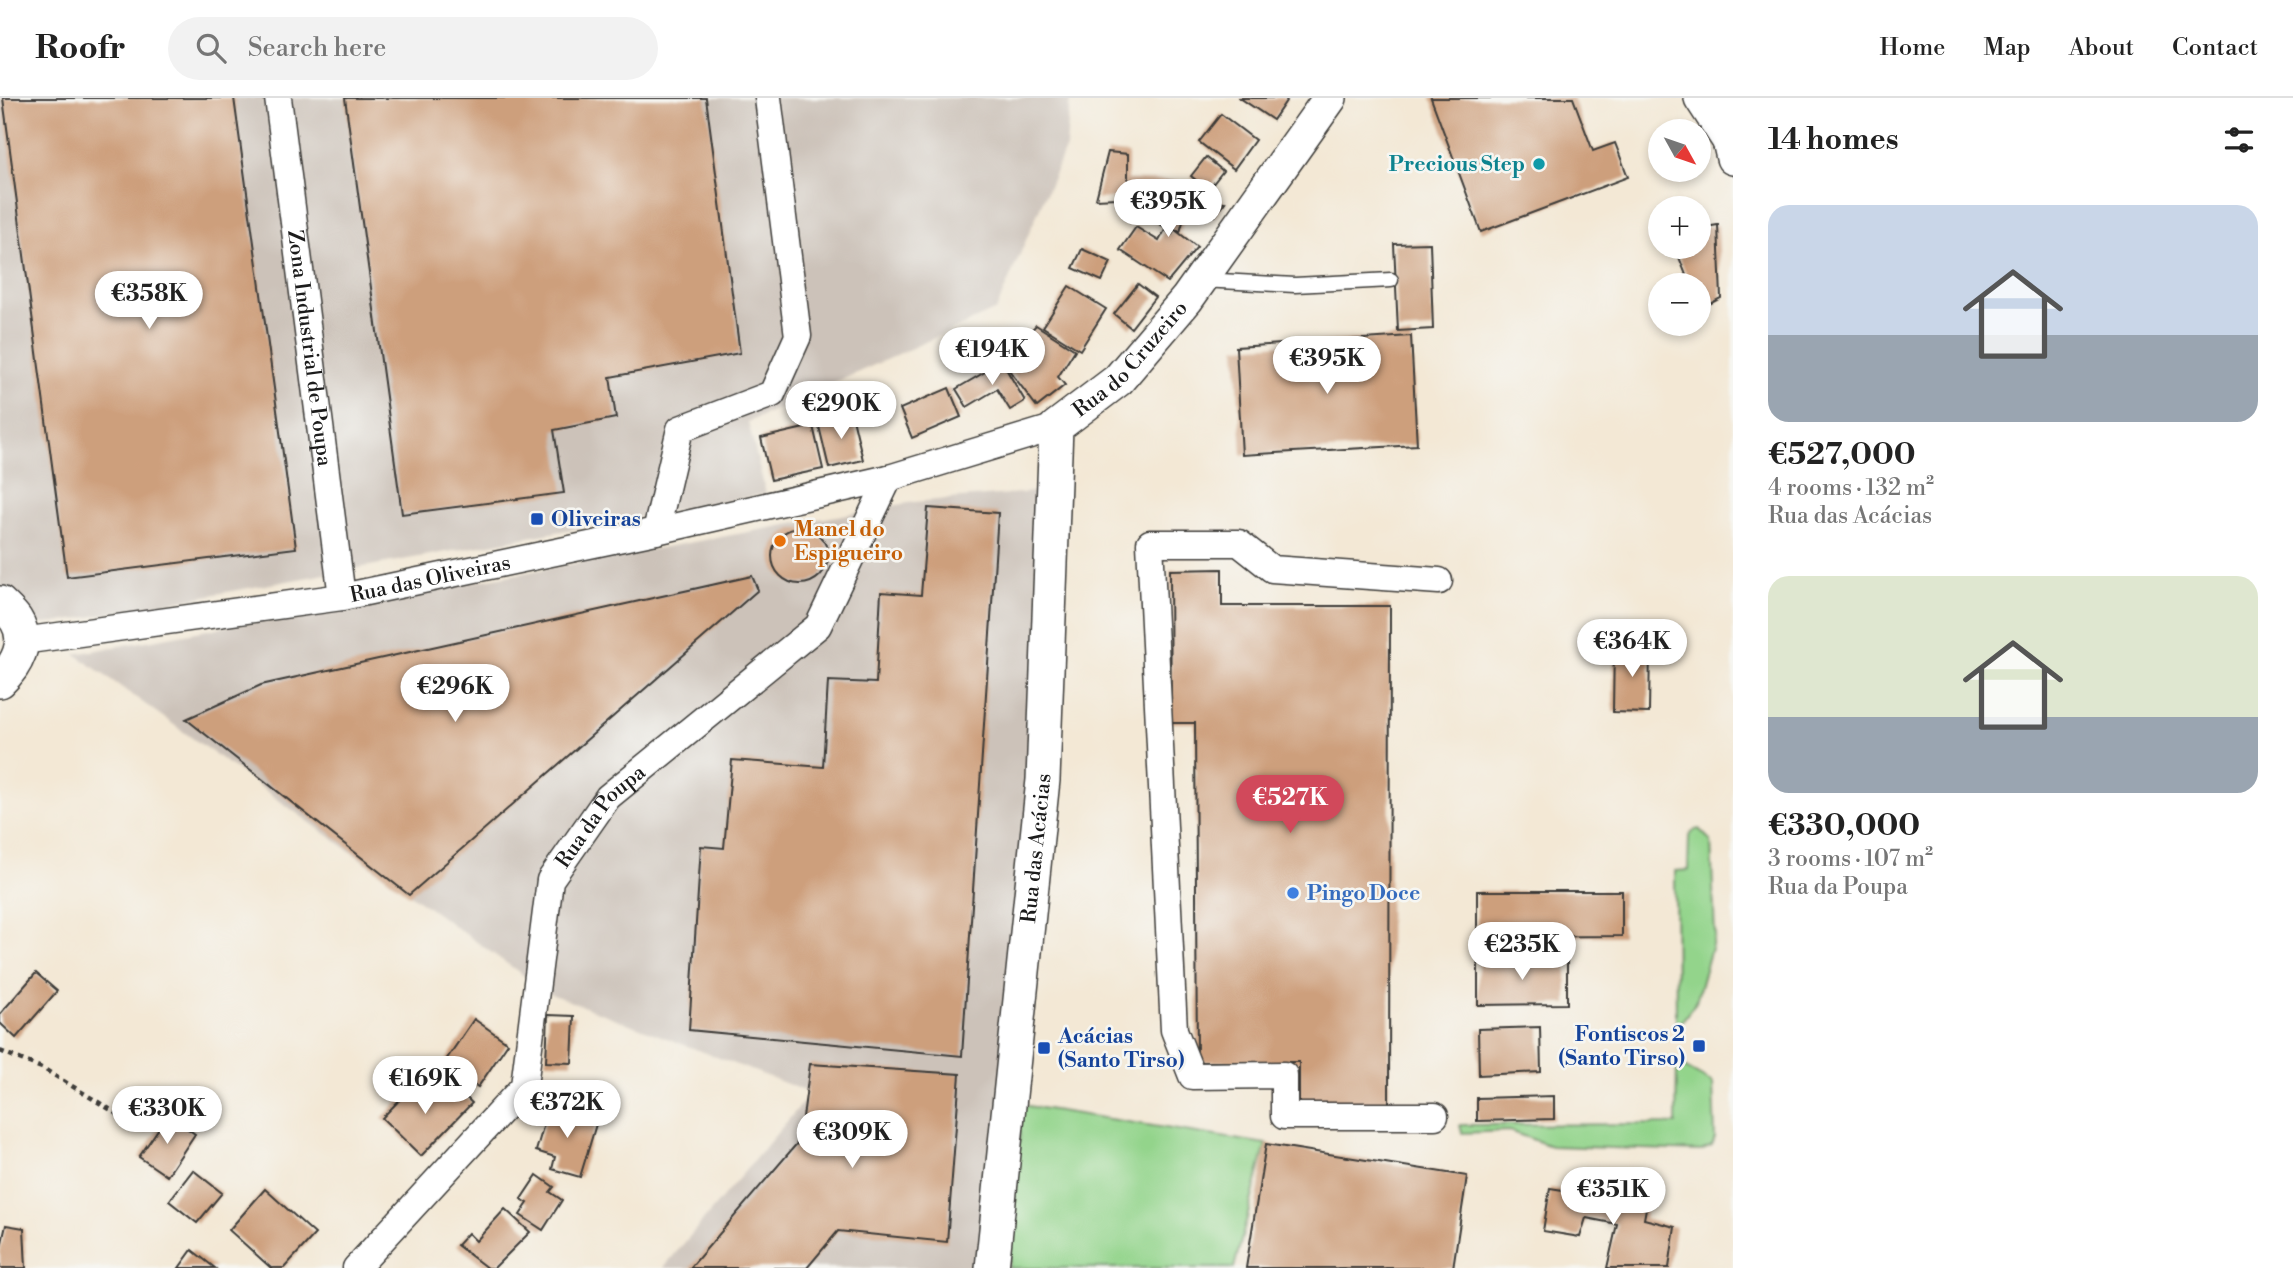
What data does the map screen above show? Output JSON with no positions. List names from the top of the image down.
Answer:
{
  "streets": {
    "street": [
      "Zona Industrial de Poupa",
      "Rua do Cruzeiro",
      "Rua das Oliveiras",
      "Rua da Poupa",
      "Rua das Acácias"
    ]
  },
  "crossings": [
    ["Zona Industrial de Poupa", "Rua das Oliveiras"],
    ["Rua do Cruzeiro", "Rua das Oliveiras"],
    ["Rua do Cruzeiro", "Rua da Poupa"],
    ["Rua do Cruzeiro", "Rua das Acácias"]
  ],
  "places": {
    "other": ["Precious Step", "Manel do Espigueiro", "Pingo Doce"],
    "transit": ["Oliveiras", "Fontiscos 2 (Santo Tirso)", "Acácias (Santo Tirso)"]
  },
  "north": "bottom right",
  "page": {
    "header": "Roofr",
    "search": "Search here",
    "nav": [
      "Home",
      "Map",
      "About",
      "Contact"
    ],
    "heading": "14 homes",
    "map_buttons": ["+", "−"],
    "price": [
      "€395K",
      "€358K",
      "€194K",
      "€395K",
      "€290K",
      "€364K",
      "€296K",
      "€527K",
      "€235K",
      "€169K",
      "€372K",
      "€330K",
      "€309K",
      "€351K"
    ],
    "list": [
      {
        "name": "€527,000",
        "note": "4 rooms · 132 m² · Rua das Acácias"
      },
      {
        "name": "€330,000",
        "note": "3 rooms · 107 m² · Rua da Poupa"
      }
    ]
  }
}
